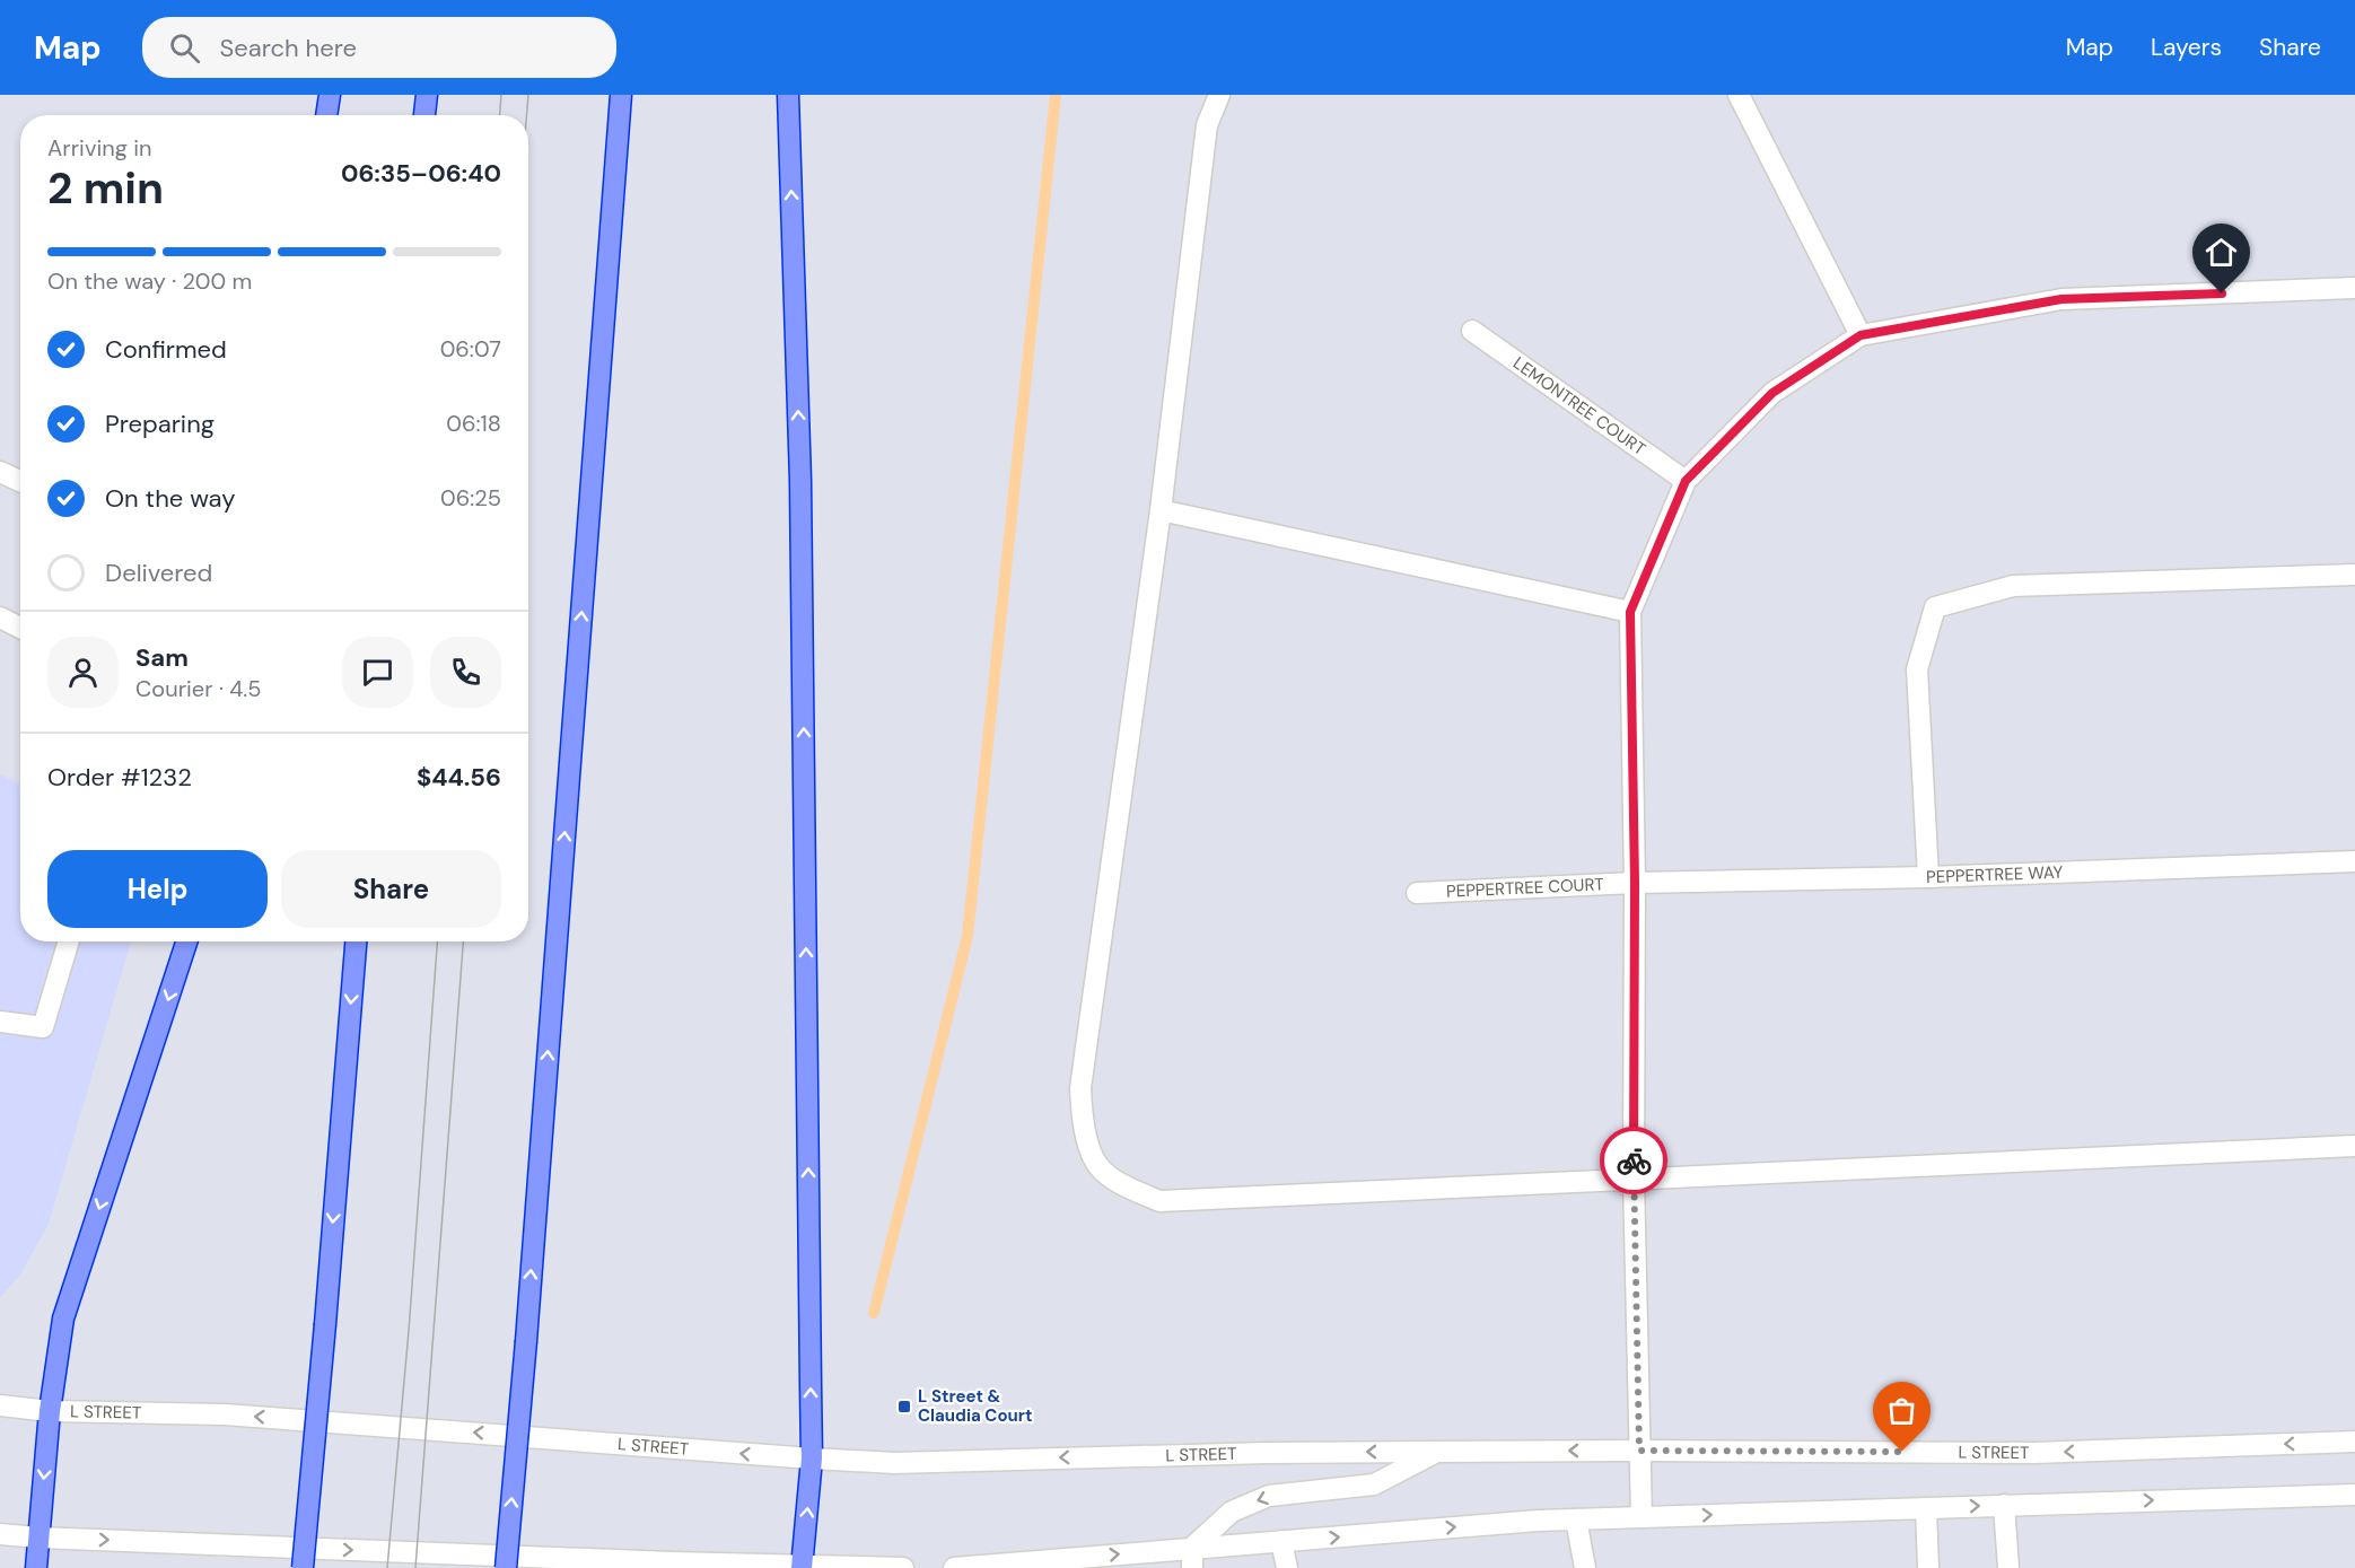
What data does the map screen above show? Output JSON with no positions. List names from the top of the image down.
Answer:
{
  "streets": {
    "main road": [
      "LEMONTREE COURT",
      "PEPPERTREE WAY",
      "PEPPERTREE COURT",
      "L STREET"
    ]
  },
  "crossings": [
    ["PEPPERTREE WAY", "PEPPERTREE COURT"]
  ],
  "places": {
    "transit": ["L Street & Claudia Court"]
  },
  "page": {
    "header": "Map",
    "search": "Search here",
    "nav": ["Map", "Layers", "Share"],
    "heading": ["2 min", "Arriving in", "06:35–06:40"],
    "panel": [
      "Sam",
      "Courier · 4.5",
      "Order #1232",
      "$44.56"
    ],
    "bar": "On the way · 200 m",
    "list": [
      ["Confirmed", "06:07"],
      ["Preparing", "06:18"],
      ["On the way", "06:25"],
      "Delivered"
    ],
    "buttons": ["Help", "Share"]
  }
}
